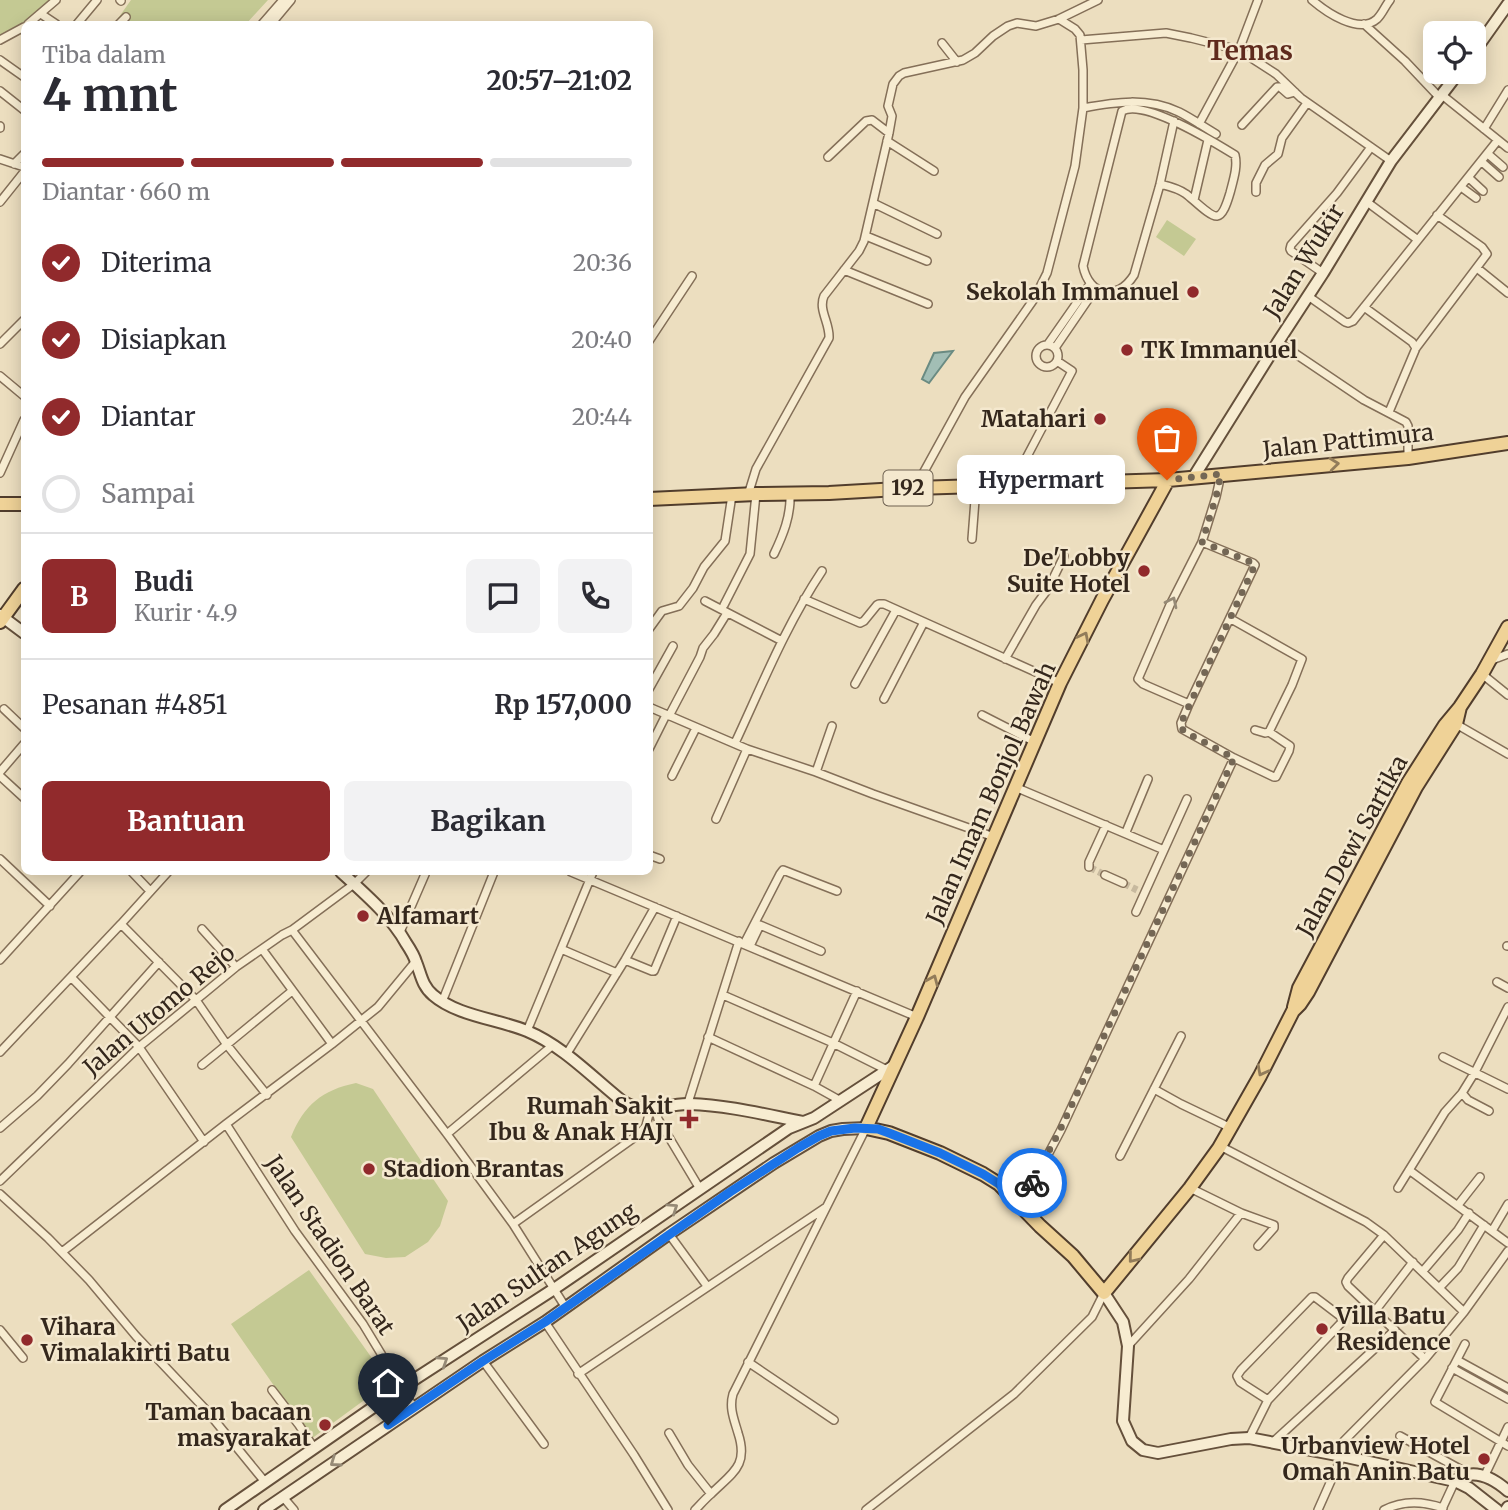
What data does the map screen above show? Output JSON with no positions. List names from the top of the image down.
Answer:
{
  "streets": {
    "main road": [
      "Jalan Wukir",
      "Jalan Pattimura",
      "192",
      "Jalan Imam Bonjol Bawah",
      "Jalan Dewi Sartika",
      "Jalan Sultan Agung"
    ],
    "street": ["Jalan Utomo Rejo", "Jalan Stadion Barat"]
  },
  "crossings": [
    ["Jalan Wukir", "Jalan Pattimura"],
    ["Jalan Wukir", "192"],
    ["Jalan Pattimura", "192"],
    ["192", "Jalan Imam Bonjol Bawah"],
    ["Jalan Imam Bonjol Bawah", "Jalan Sultan Agung"],
    ["Jalan Stadion Barat", "Jalan Sultan Agung"]
  ],
  "one_way": ["Jalan Pattimura", "Jalan Imam Bonjol Bawah", "Jalan Dewi Sartika"],
  "districts": ["Temas"],
  "places": {
    "other": [
      "Sekolah Immanuel",
      "TK Immanuel",
      "Matahari",
      "Hypermart",
      "De'Lobby Suite Hotel",
      "Alfamart",
      "Stadion Brantas",
      "Villa Batu Residence",
      "Vihara Vimalakirti Batu",
      "Taman bacaan masyarakat",
      "Urbanview Hotel Omah Anin Batu"
    ],
    "health": ["Rumah Sakit Ibu & Anak HAJI"]
  },
  "page": {
    "heading": ["4 mnt", "Tiba dalam", "20:57–21:02"],
    "panel": [
      "Budi",
      "Kurir · 4.9",
      "Pesanan #4851",
      "Rp 157,000"
    ],
    "bar": "Diantar · 660 m",
    "list": [
      ["Diterima", "20:36"],
      ["Disiapkan", "20:40"],
      ["Diantar", "20:44"],
      "Sampai"
    ],
    "bubble": "Hypermart",
    "round": "B",
    "buttons": ["Bantuan", "Bagikan"]
  }
}
